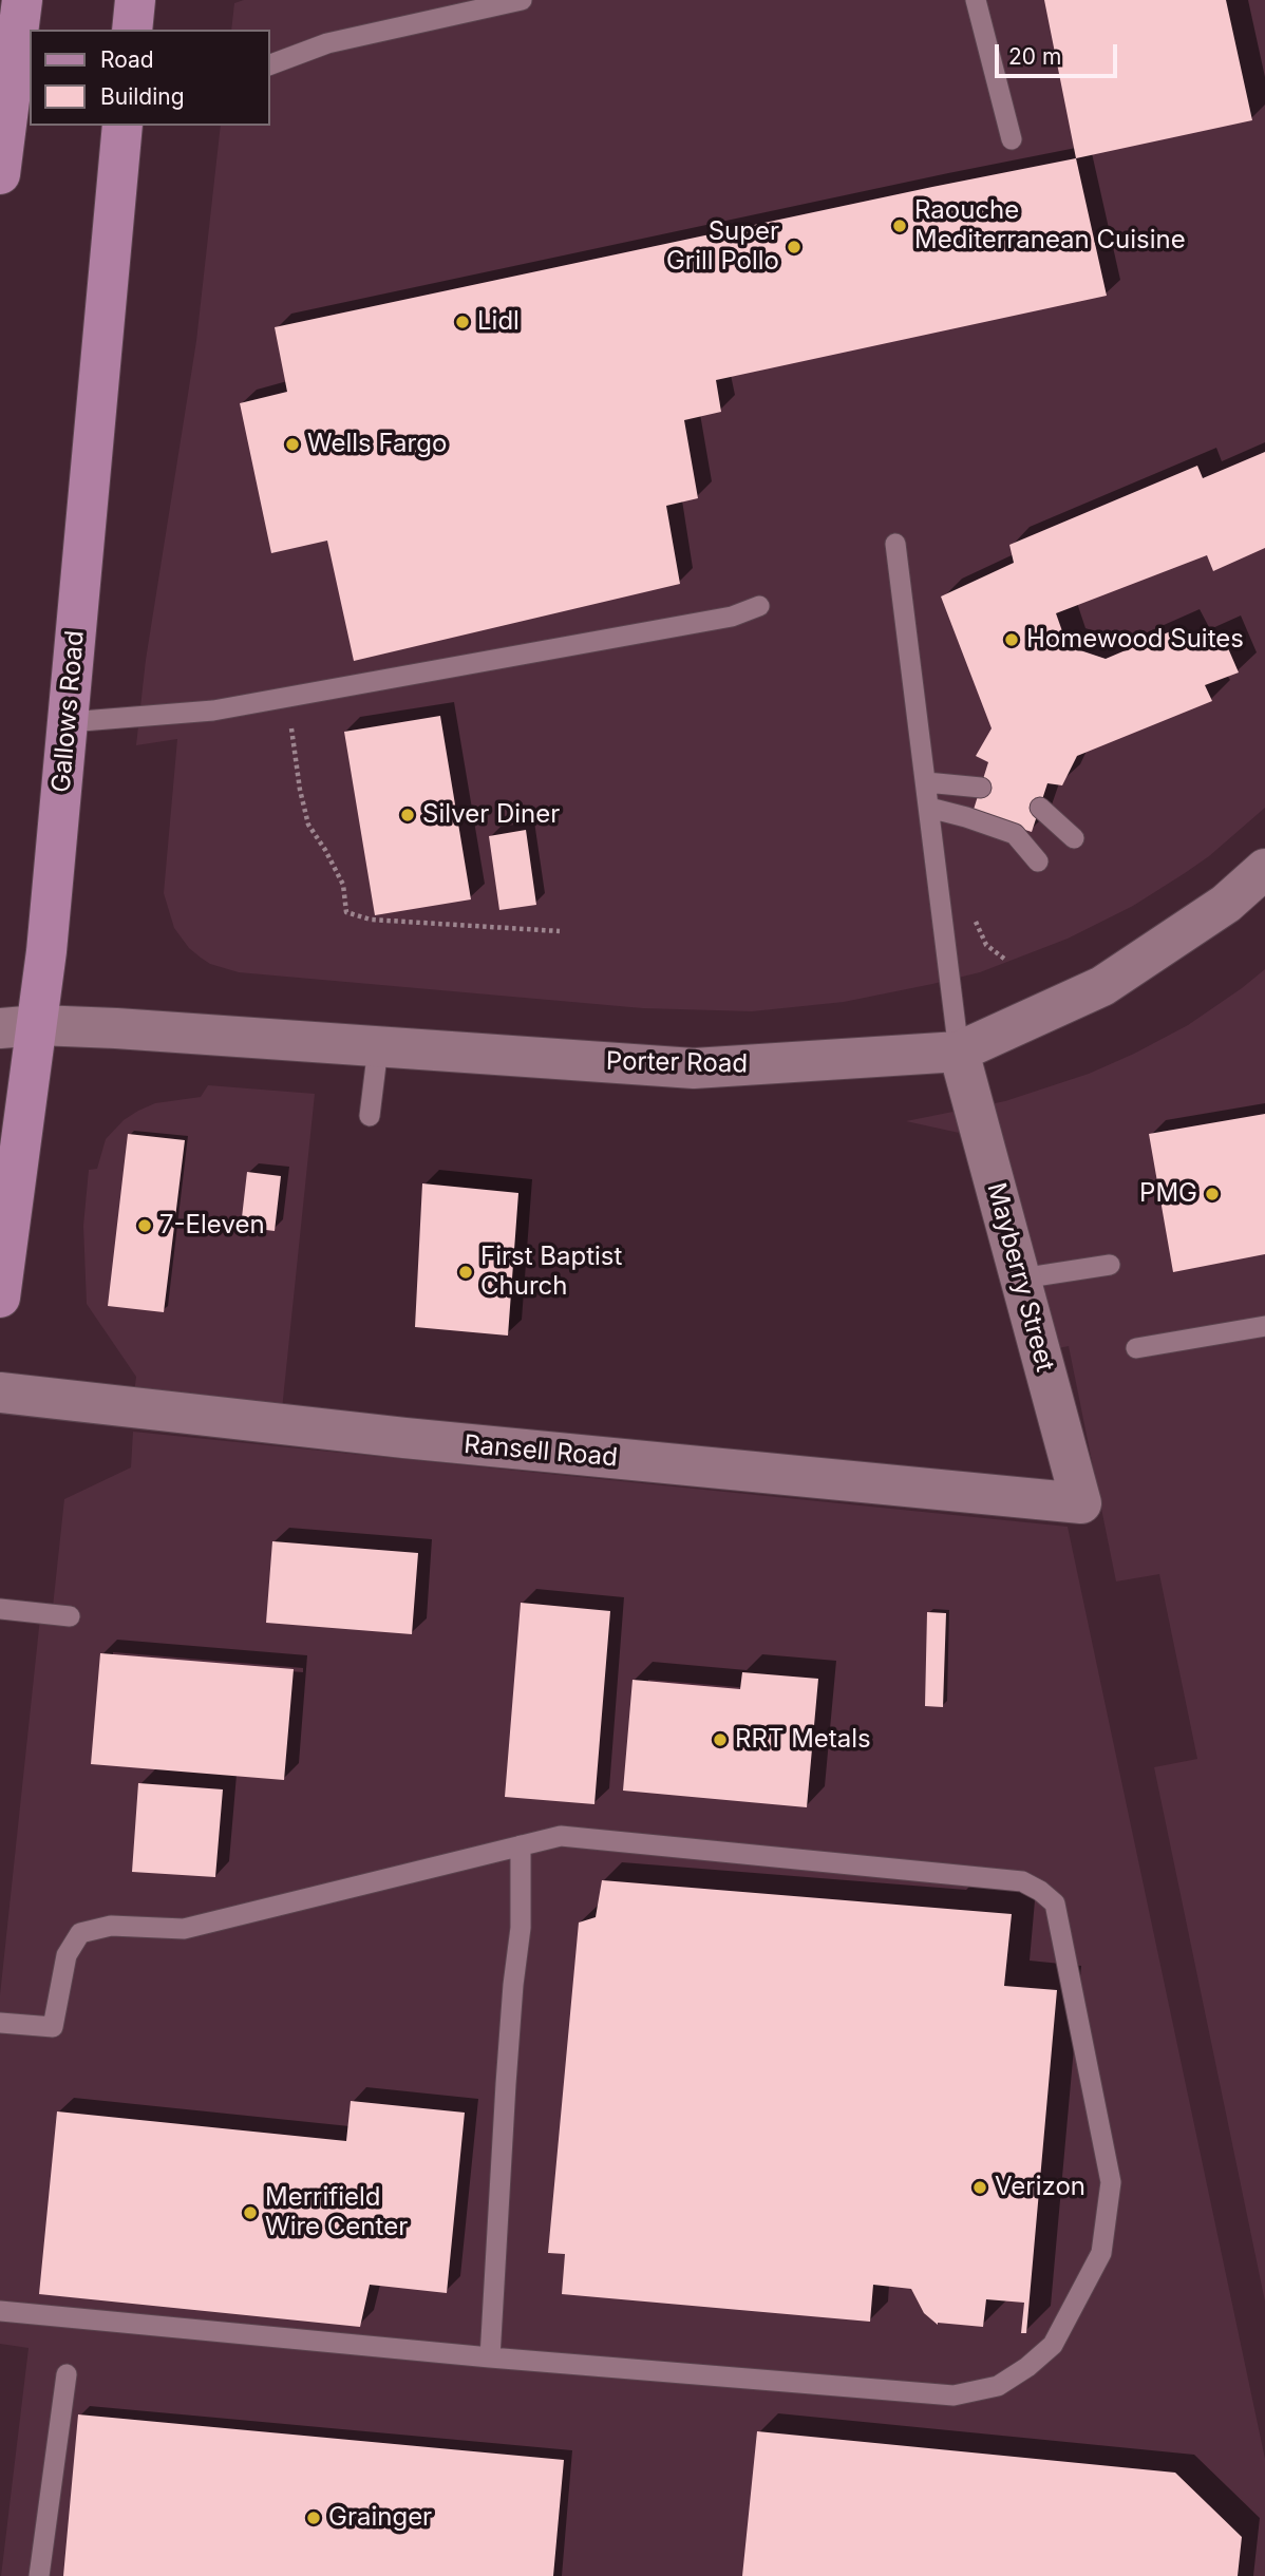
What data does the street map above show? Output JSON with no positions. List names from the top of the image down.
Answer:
{
  "streets": {
    "main road": ["Gallows Road"],
    "street": ["Porter Road", "Mayberry Street", "Ransell Road"]
  },
  "crossings": [
    ["Gallows Road", "Porter Road"],
    ["Porter Road", "Mayberry Street"],
    ["Mayberry Street", "Ransell Road"]
  ],
  "places": [
    "Raouche Mediterranean Cuisine",
    "Super Grill Pollo",
    "Lidl",
    "Wells Fargo",
    "Homewood Suites",
    "Silver Diner",
    "PMG",
    "7-Eleven",
    "First Baptist Church",
    "RRT Metals",
    "Verizon",
    "Merrifield Wire Center",
    "Grainger"
  ],
  "legend": ["Road", "Building"],
  "scale_bar": "20 m"
}
